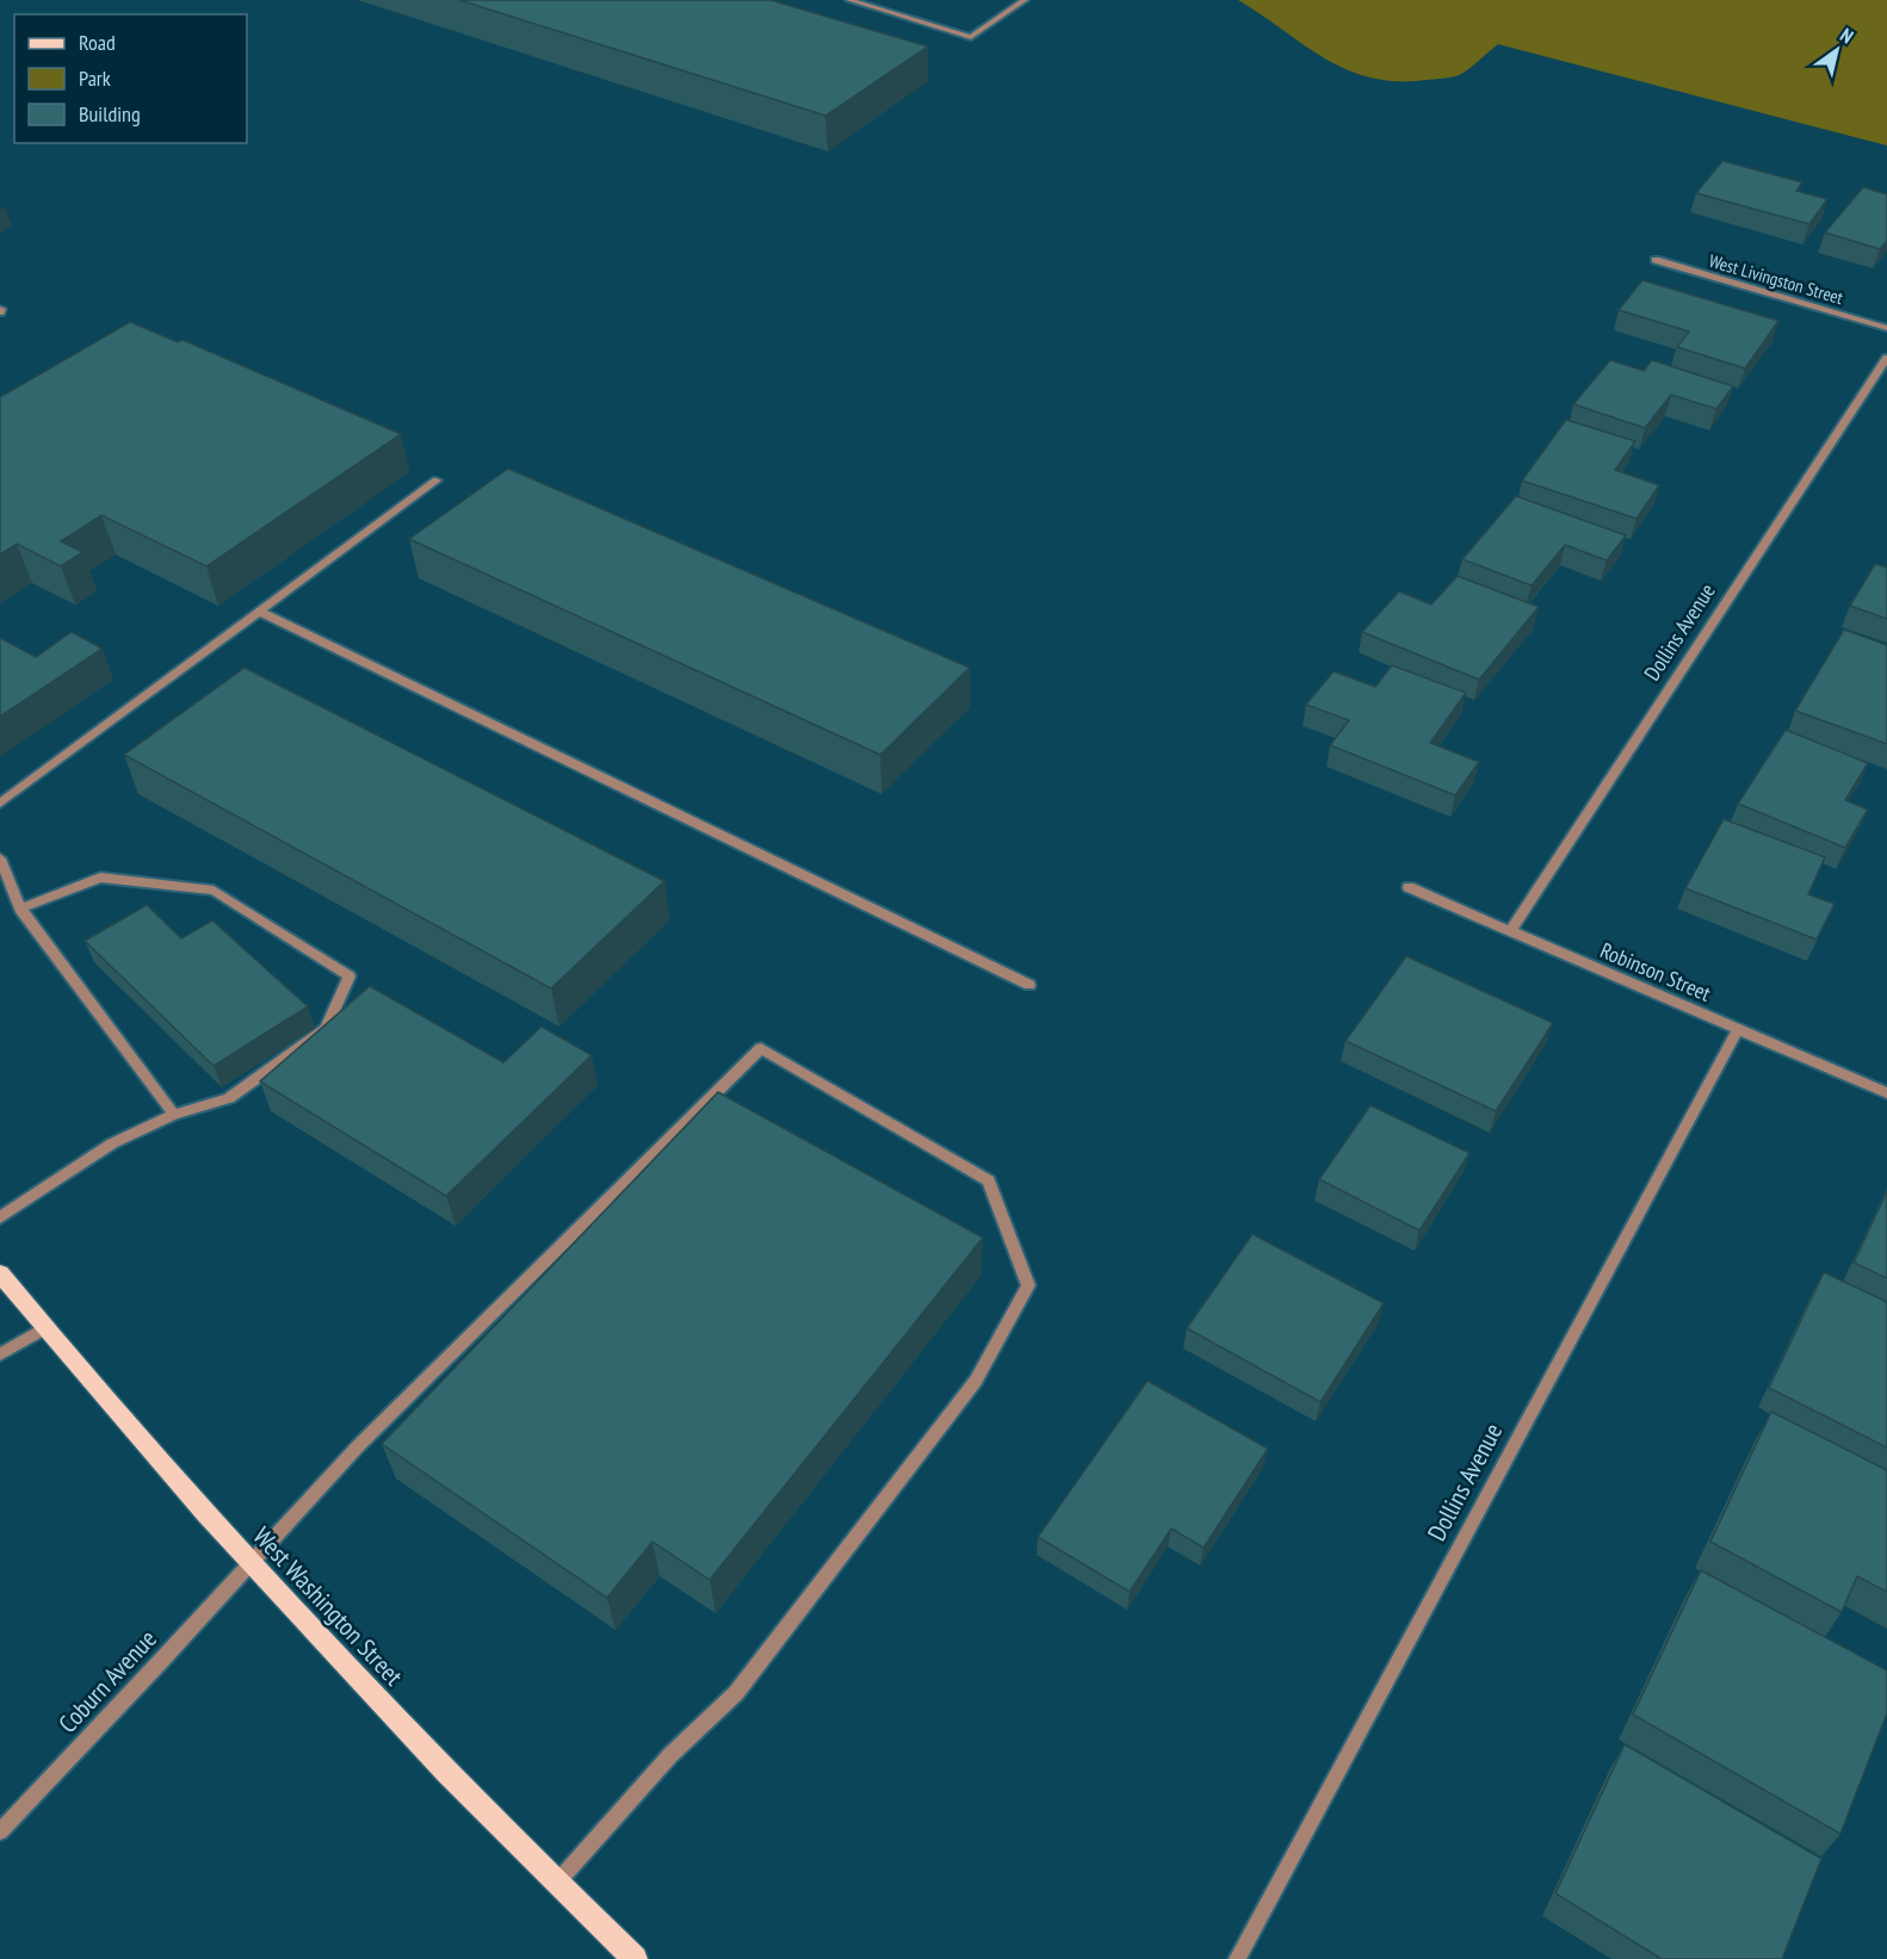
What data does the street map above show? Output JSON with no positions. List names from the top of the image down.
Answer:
{
  "streets": {
    "main road": ["West Washington Street"],
    "street": [
      "West Livingston Street",
      "Dollins Avenue",
      "Robinson Street",
      "Coburn Avenue"
    ]
  },
  "crossings": [
    ["Dollins Avenue", "Robinson Street"],
    ["West Washington Street", "Coburn Avenue"]
  ],
  "legend": ["Road", "Park", "Building"],
  "north": "top right"
}
